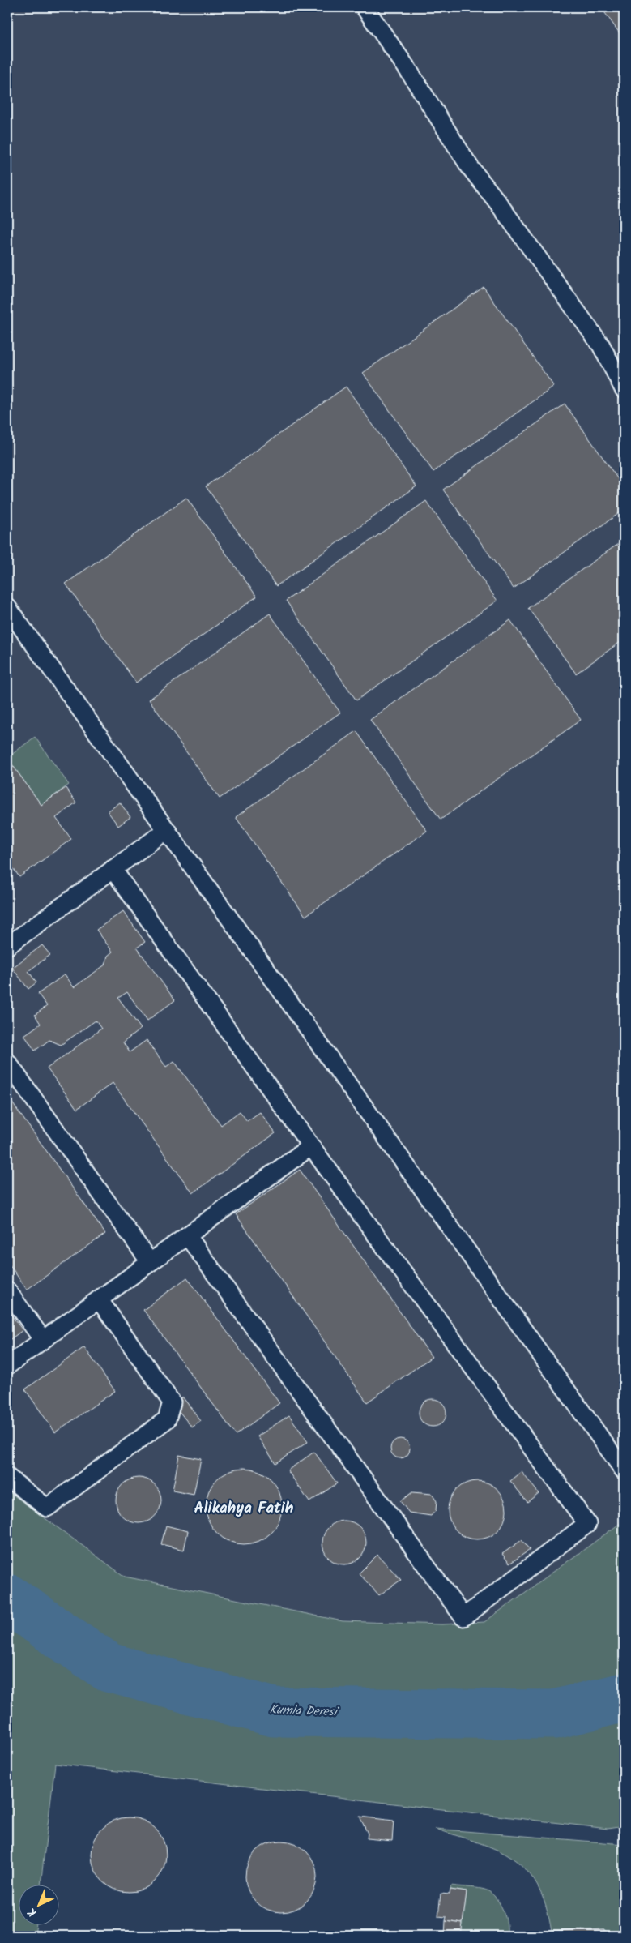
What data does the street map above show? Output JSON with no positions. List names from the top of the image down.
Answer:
{
  "districts": ["Alikahya Fatih"],
  "water": ["Kumla Deresi"],
  "north": "bottom left"
}
